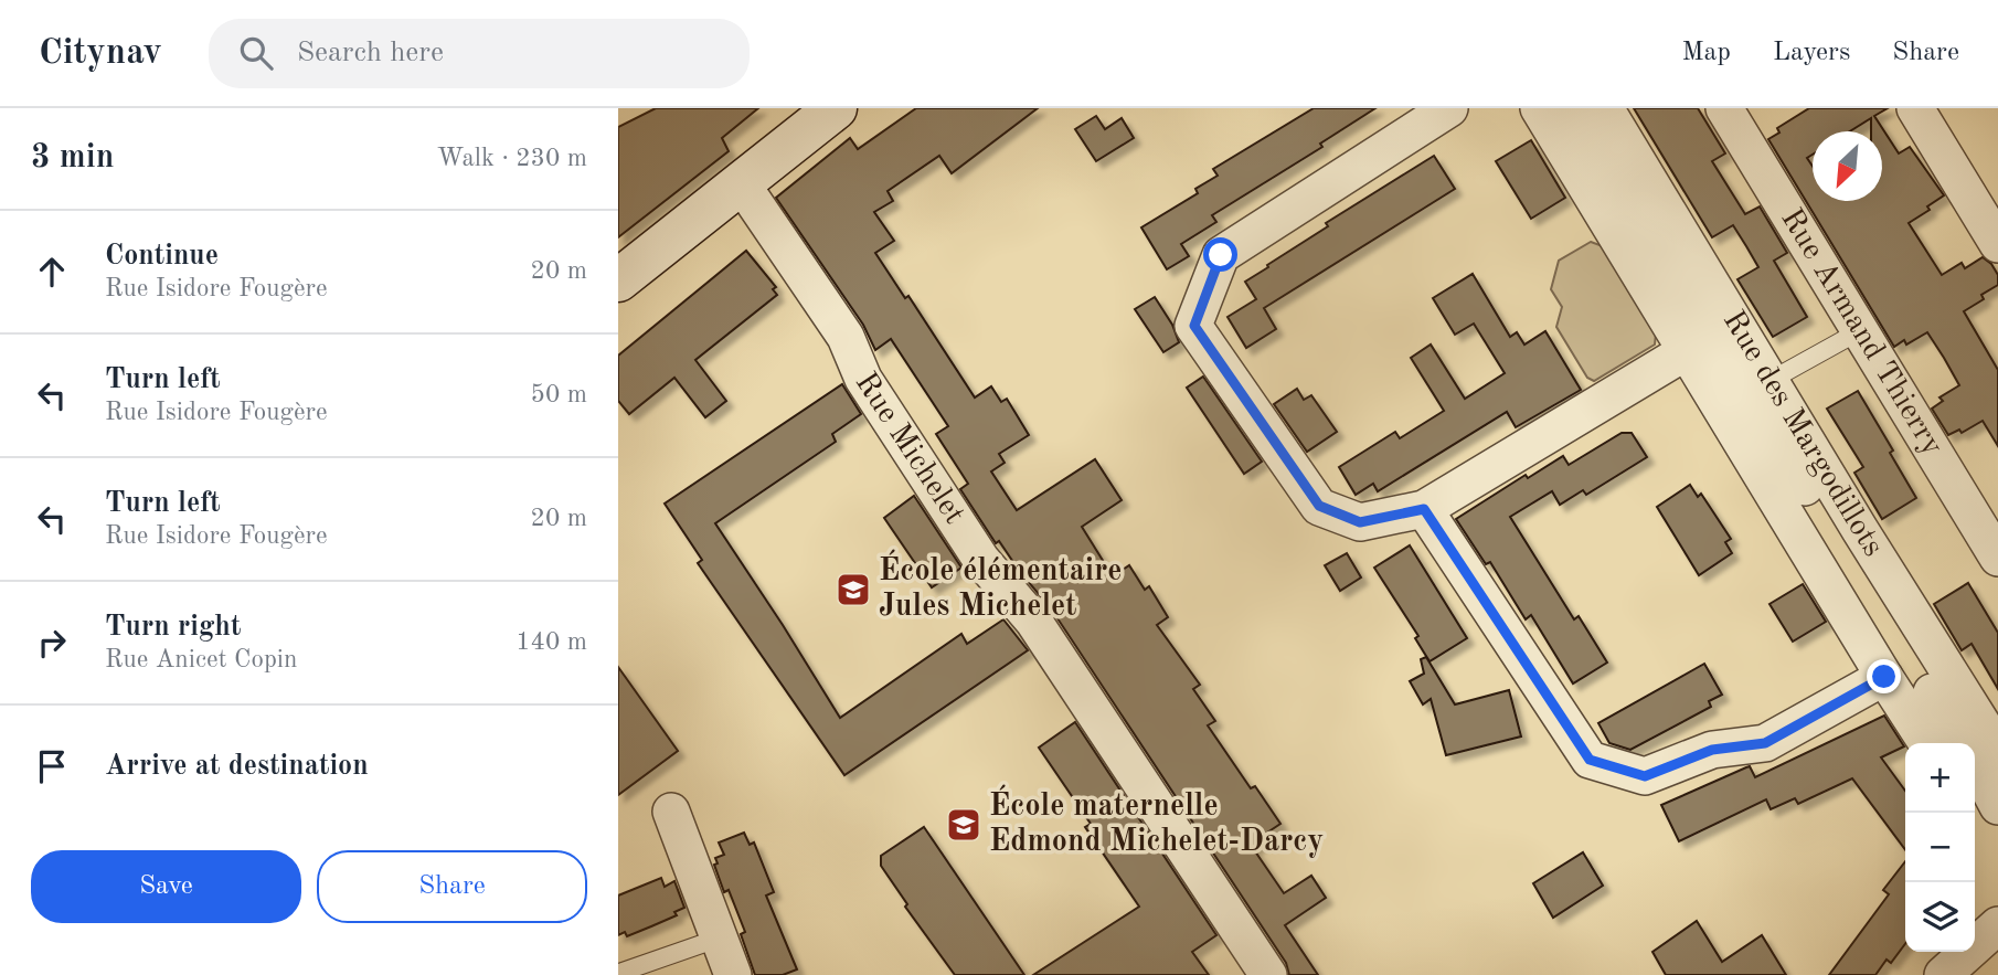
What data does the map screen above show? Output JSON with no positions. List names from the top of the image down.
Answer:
{
  "streets": {
    "street": ["Rue Armand Thierry", "Rue des Margodillots", "Rue Michelet"]
  },
  "places": {
    "school or university": ["École élémentaire Jules Michelet", "École maternelle Edmond Michelet-Darcy"]
  },
  "north": "bottom left",
  "page": {
    "header": "Citynav",
    "search": "Search here",
    "nav": ["Map", "Layers", "Share"],
    "heading": ["3 min", "Walk · 230 m"],
    "list": [
      ["Continue", "Rue Isidore Fougère", "20 m"],
      ["Turn left", "Rue Isidore Fougère", "50 m"],
      ["Turn left", "Rue Isidore Fougère", "20 m"],
      ["Turn right", "Rue Anicet Copin", "140 m"],
      "Arrive at destination"
    ],
    "map_buttons": ["+", "−"],
    "buttons": ["Save", "Share"]
  }
}
